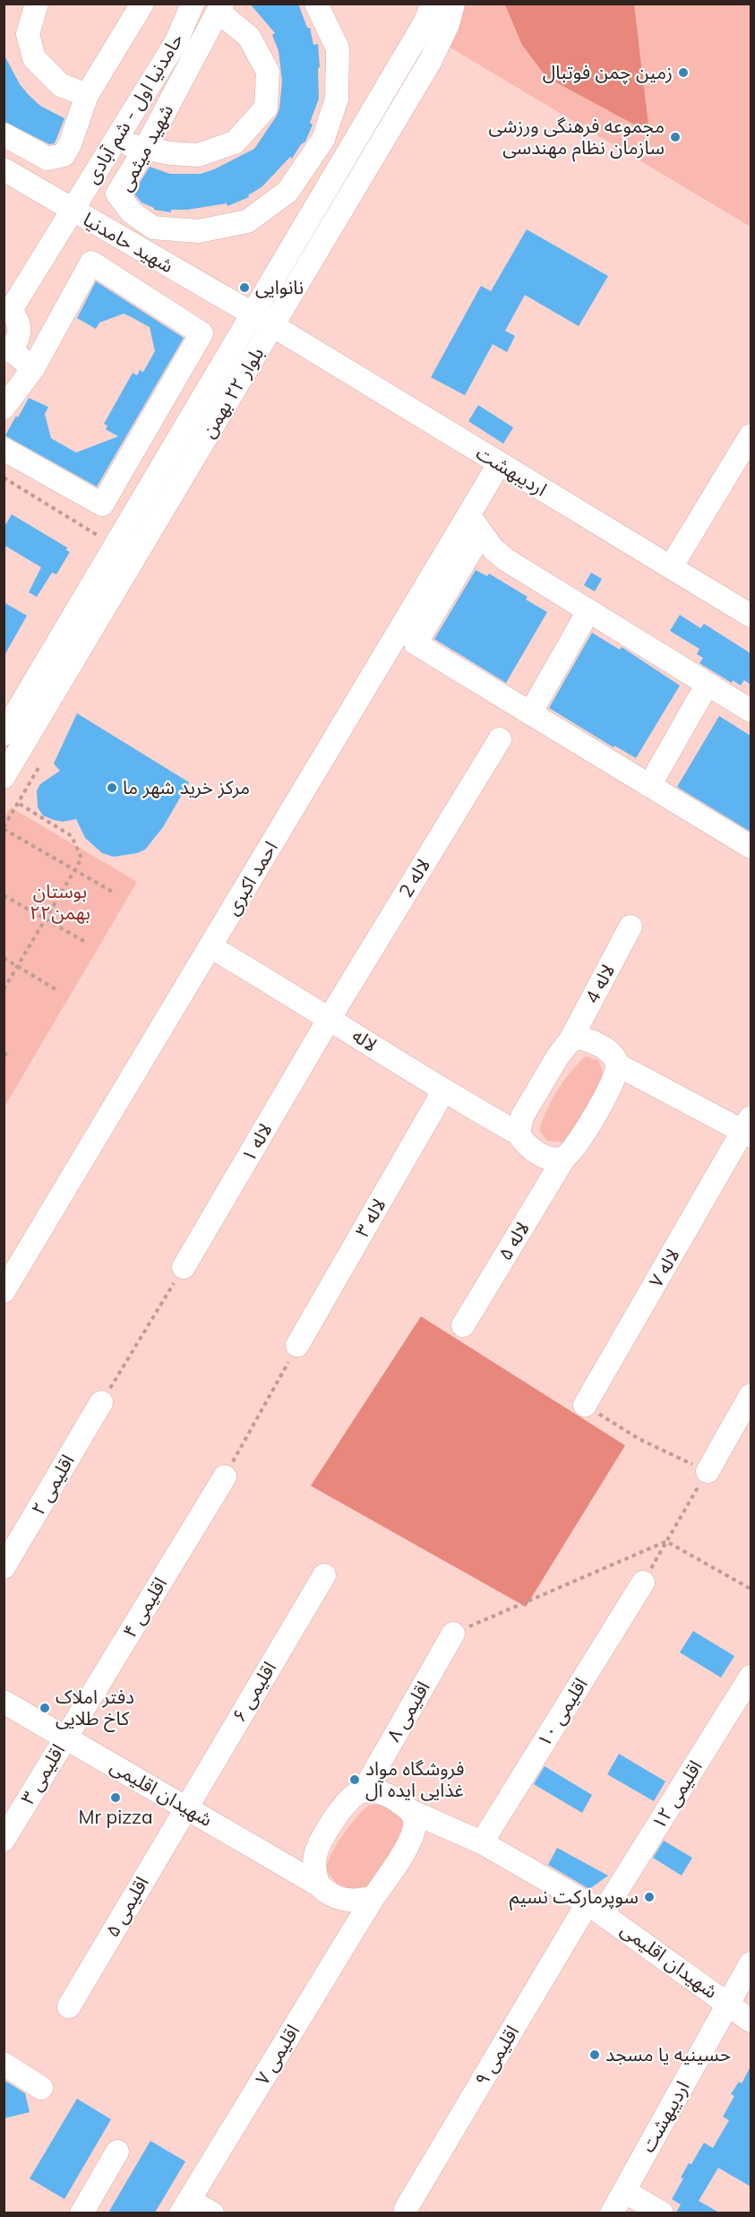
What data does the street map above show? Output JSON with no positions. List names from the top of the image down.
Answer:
{
  "streets": {
    "street": [
      "حامدنیا اول - شم آبادی",
      "شهید میثمی",
      "شهید حامدنیا",
      "بلوار ۲۲ بهمن",
      "اردیبهشت",
      "احمد اکبری",
      "لاله 2",
      "لاله 4",
      "لاله",
      "لاله ۱",
      "لاله ۳",
      "لاله ۵",
      "لاله ۷",
      "اقلیمی ۲",
      "اقلیمی ۴",
      "اقلیمی ۶",
      "اقلیمی ۸",
      "اقلیمی ۱۰",
      "اقلیمی ۳",
      "شهیدان اقلیمی",
      "اقلیمی ۱۲",
      "اقلیمی ۵",
      "اقلیمی ۷",
      "اقلیمی ۹"
    ]
  },
  "crossings": [
    ["حامدنیا اول - شم آبادی", "شهید حامدنیا"],
    ["شهید حامدنیا", "بلوار ۲۲ بهمن"],
    ["شهید حامدنیا", "اردیبهشت"],
    ["بلوار ۲۲ بهمن", "اردیبهشت"],
    ["اردیبهشت", "احمد اکبری"],
    ["اردیبهشت", "شهیدان اقلیمی"],
    ["احمد اکبری", "لاله"],
    ["لاله 2", "لاله"],
    ["لاله 2", "لاله ۱"],
    ["لاله 4", "لاله"],
    ["لاله", "لاله ۱"],
    ["لاله", "لاله ۳"],
    ["لاله", "لاله ۵"],
    ["اقلیمی ۴", "اقلیمی ۳"],
    ["اقلیمی ۴", "شهیدان اقلیمی"],
    ["اقلیمی ۶", "شهیدان اقلیمی"],
    ["اقلیمی ۶", "اقلیمی ۵"],
    ["اقلیمی ۸", "شهیدان اقلیمی"],
    ["اقلیمی ۸", "اقلیمی ۷"],
    ["اقلیمی ۱۰", "شهیدان اقلیمی"],
    ["اقلیمی ۳", "شهیدان اقلیمی"],
    ["شهیدان اقلیمی", "اقلیمی ۱۲"],
    ["شهیدان اقلیمی", "اقلیمی ۵"],
    ["شهیدان اقلیمی", "اقلیمی ۷"],
    ["شهیدان اقلیمی", "اقلیمی ۹"],
    ["اقلیمی ۱۲", "اقلیمی ۹"]
  ],
  "parks": ["بوستان ۲۲بهمن"],
  "places": [
    "زمین چمن فوتبال",
    "مجموعه فرهنگی ورزشی سازمان نظام مهندسی",
    "نانوایی",
    "مرکز خرید شهر ما",
    "دفتر املاک کاخ طلایی",
    "فروشگاه مواد غذایی ایده آل",
    "Mr pizza",
    "سوپرمارکت نسیم",
    "حسینیه یا مسجد"
  ]
}
